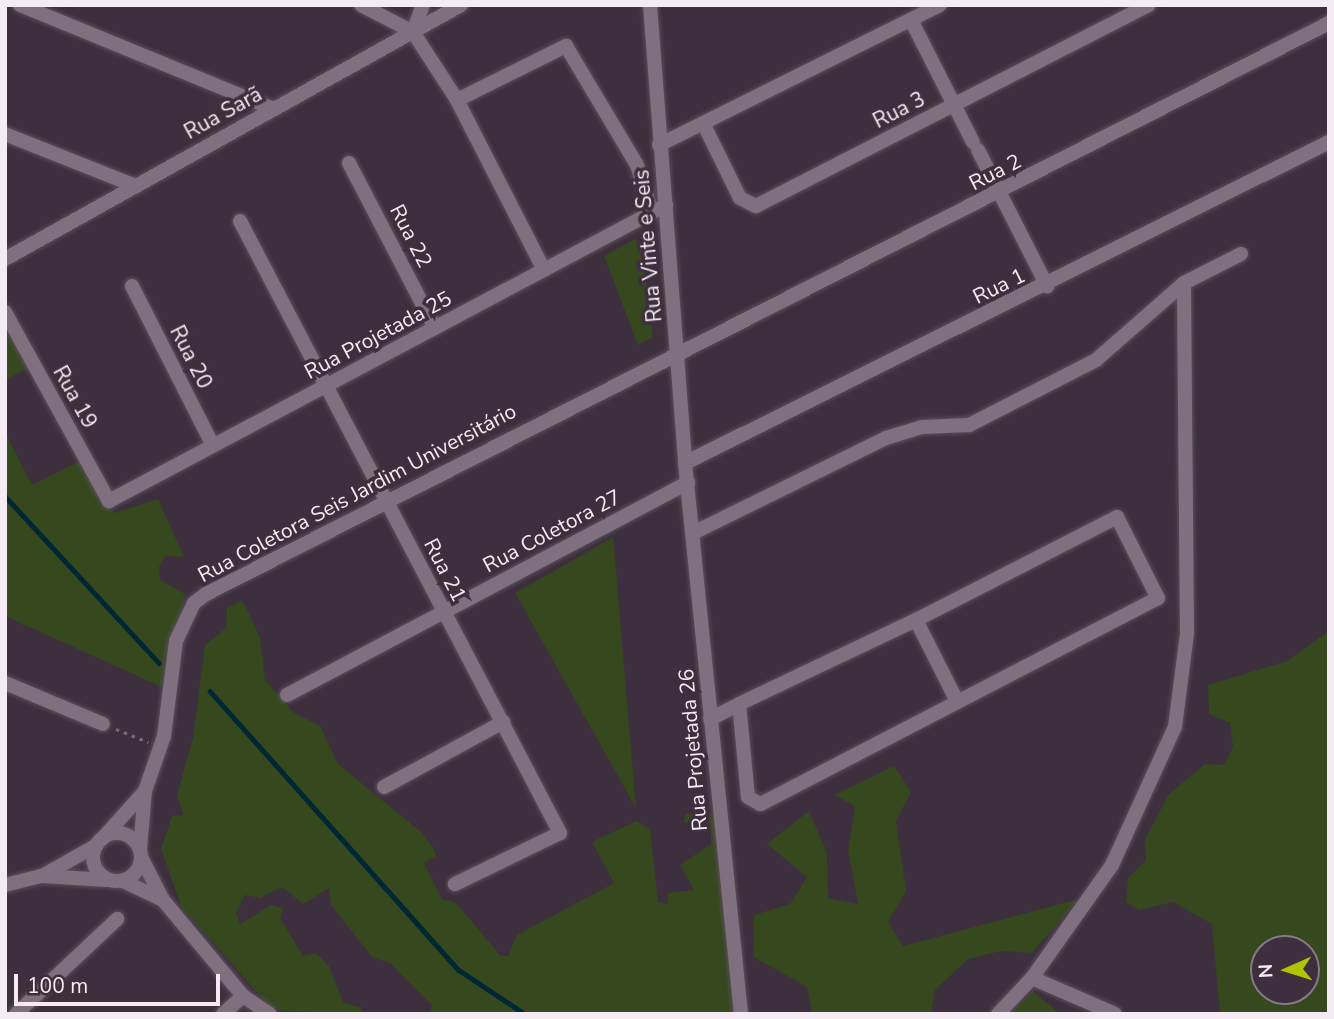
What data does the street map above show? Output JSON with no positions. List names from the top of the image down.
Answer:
{
  "streets": {
    "street": [
      "Rua 3",
      "Rua Sarã",
      "Rua 2",
      "Rua 22",
      "Rua Vinte e Seis",
      "Rua 1",
      "Rua Projetada 25",
      "Rua 20",
      "Rua 19",
      "Rua Coletora Seis Jardim Universitário",
      "Rua Coletora 27",
      "Rua 21",
      "Rua Projetada 26"
    ]
  },
  "crossings": [
    ["Rua 2", "Rua Vinte e Seis"],
    ["Rua 2", "Rua Coletora Seis Jardim Universitário"],
    ["Rua 22", "Rua Projetada 25"],
    ["Rua Vinte e Seis", "Rua 1"],
    ["Rua Vinte e Seis", "Rua Projetada 25"],
    ["Rua Vinte e Seis", "Rua Coletora Seis Jardim Universitário"],
    ["Rua Vinte e Seis", "Rua Coletora 27"],
    ["Rua Vinte e Seis", "Rua Projetada 26"],
    ["Rua Projetada 25", "Rua 20"],
    ["Rua Projetada 25", "Rua 19"],
    ["Rua Projetada 25", "Rua 21"],
    ["Rua Coletora Seis Jardim Universitário", "Rua 21"],
    ["Rua Coletora 27", "Rua 21"],
    ["Rua Coletora 27", "Rua Projetada 26"]
  ],
  "scale_bar": "100 m",
  "north": "left"
}
